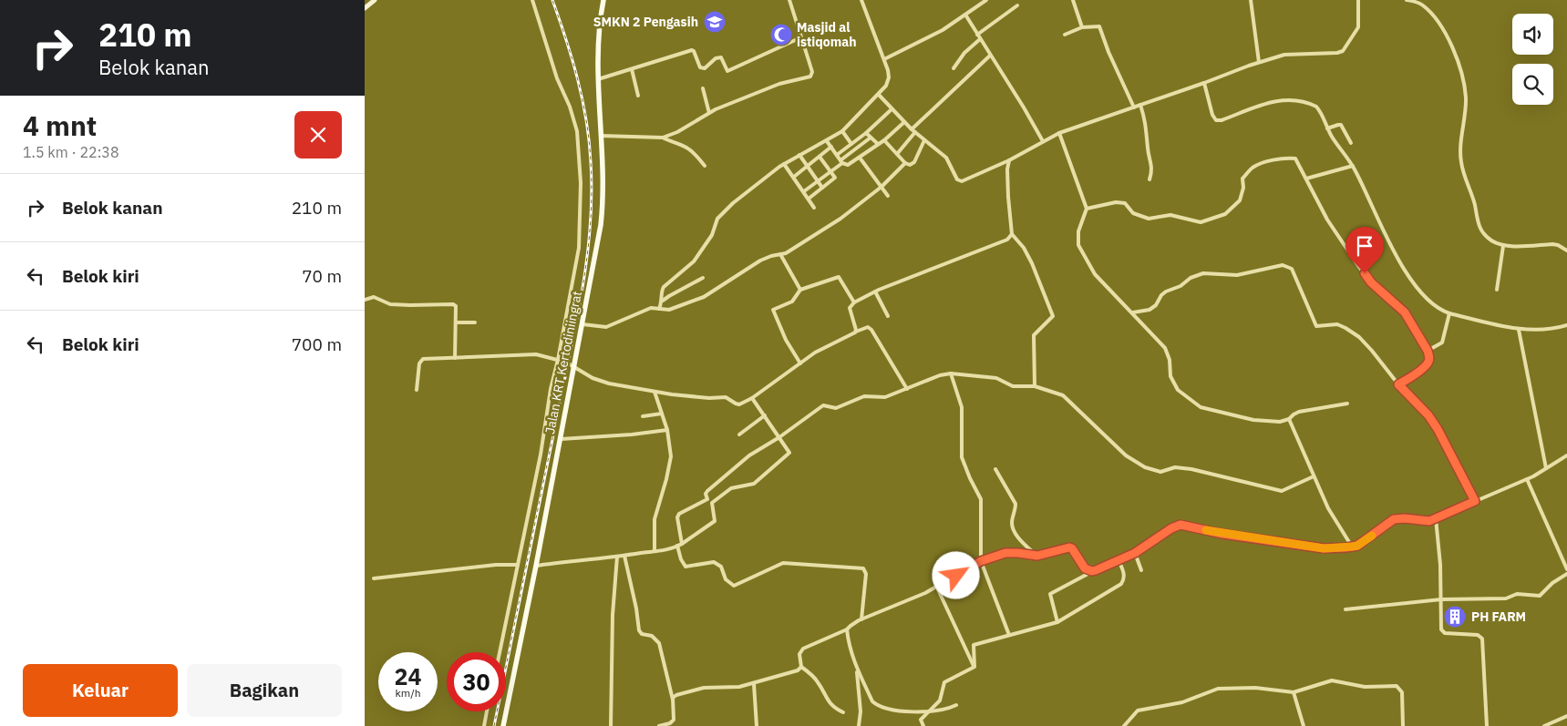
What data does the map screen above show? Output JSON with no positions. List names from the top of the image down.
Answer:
{
  "streets": {
    "main road": ["Jalan KRT Kertodiniingrat"]
  },
  "places": {
    "school or university": ["SMKN 2 Pengasih"],
    "mosque": ["Masjid al istiqomah"],
    "building": ["PH FARM"]
  },
  "page": {
    "turn": ["210 m", "Belok kanan"],
    "heading": ["4 mnt", "1.5 km · 22:38"],
    "list": [
      {
        "name": "Belok kanan",
        "value": "210 m"
      },
      {
        "name": "Belok kiri",
        "value": "70 m"
      },
      {
        "name": "Belok kiri",
        "value": "700 m"
      }
    ],
    "speed": "24 km/h",
    "limit": "30",
    "buttons": ["Keluar", "Bagikan"]
  }
}
